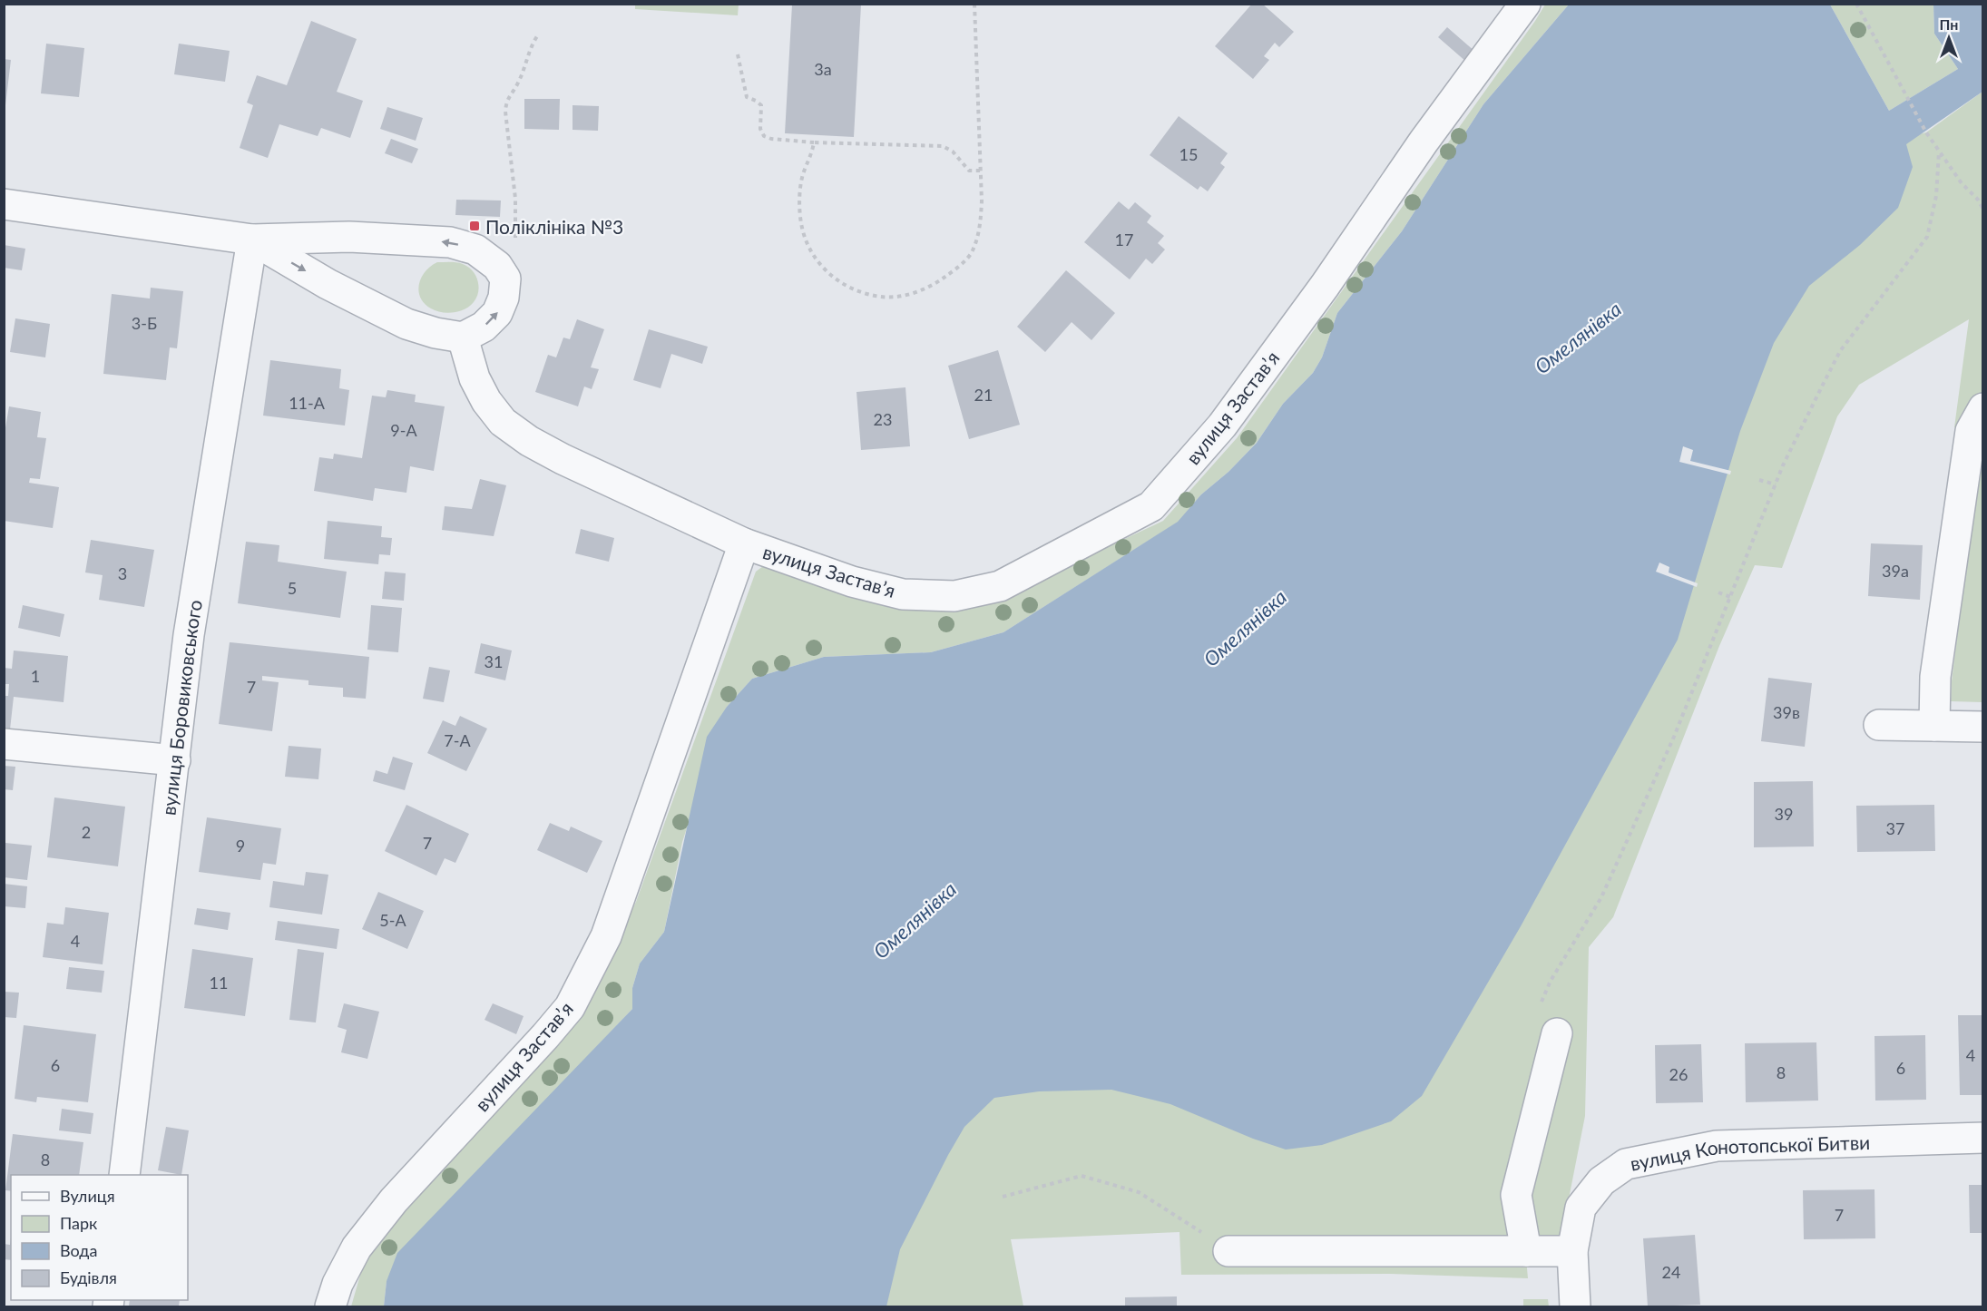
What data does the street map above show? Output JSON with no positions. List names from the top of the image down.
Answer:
{
  "streets": {
    "street": ["вулиця Заставʼя", "вулиця Боровиковського", "вулиця Конотопської Битви"]
  },
  "water": ["Омелянівка"],
  "places": {
    "transit": ["Поліклініка №3"]
  },
  "house_numbers": [
    "3а",
    "15",
    "17",
    "3-Б",
    "21",
    "11-А",
    "23",
    "9-А",
    "39а",
    "3",
    "5",
    "31",
    "1",
    "7",
    "39в",
    "7-А",
    "39",
    "37",
    "2",
    "7",
    "9",
    "5-А",
    "4",
    "11",
    "4",
    "6",
    "6",
    "8",
    "26",
    "8",
    "7",
    "24"
  ],
  "legend": [
    "Вулиця",
    "Парк",
    "Вода",
    "Будівля"
  ],
  "north": "top"
}
